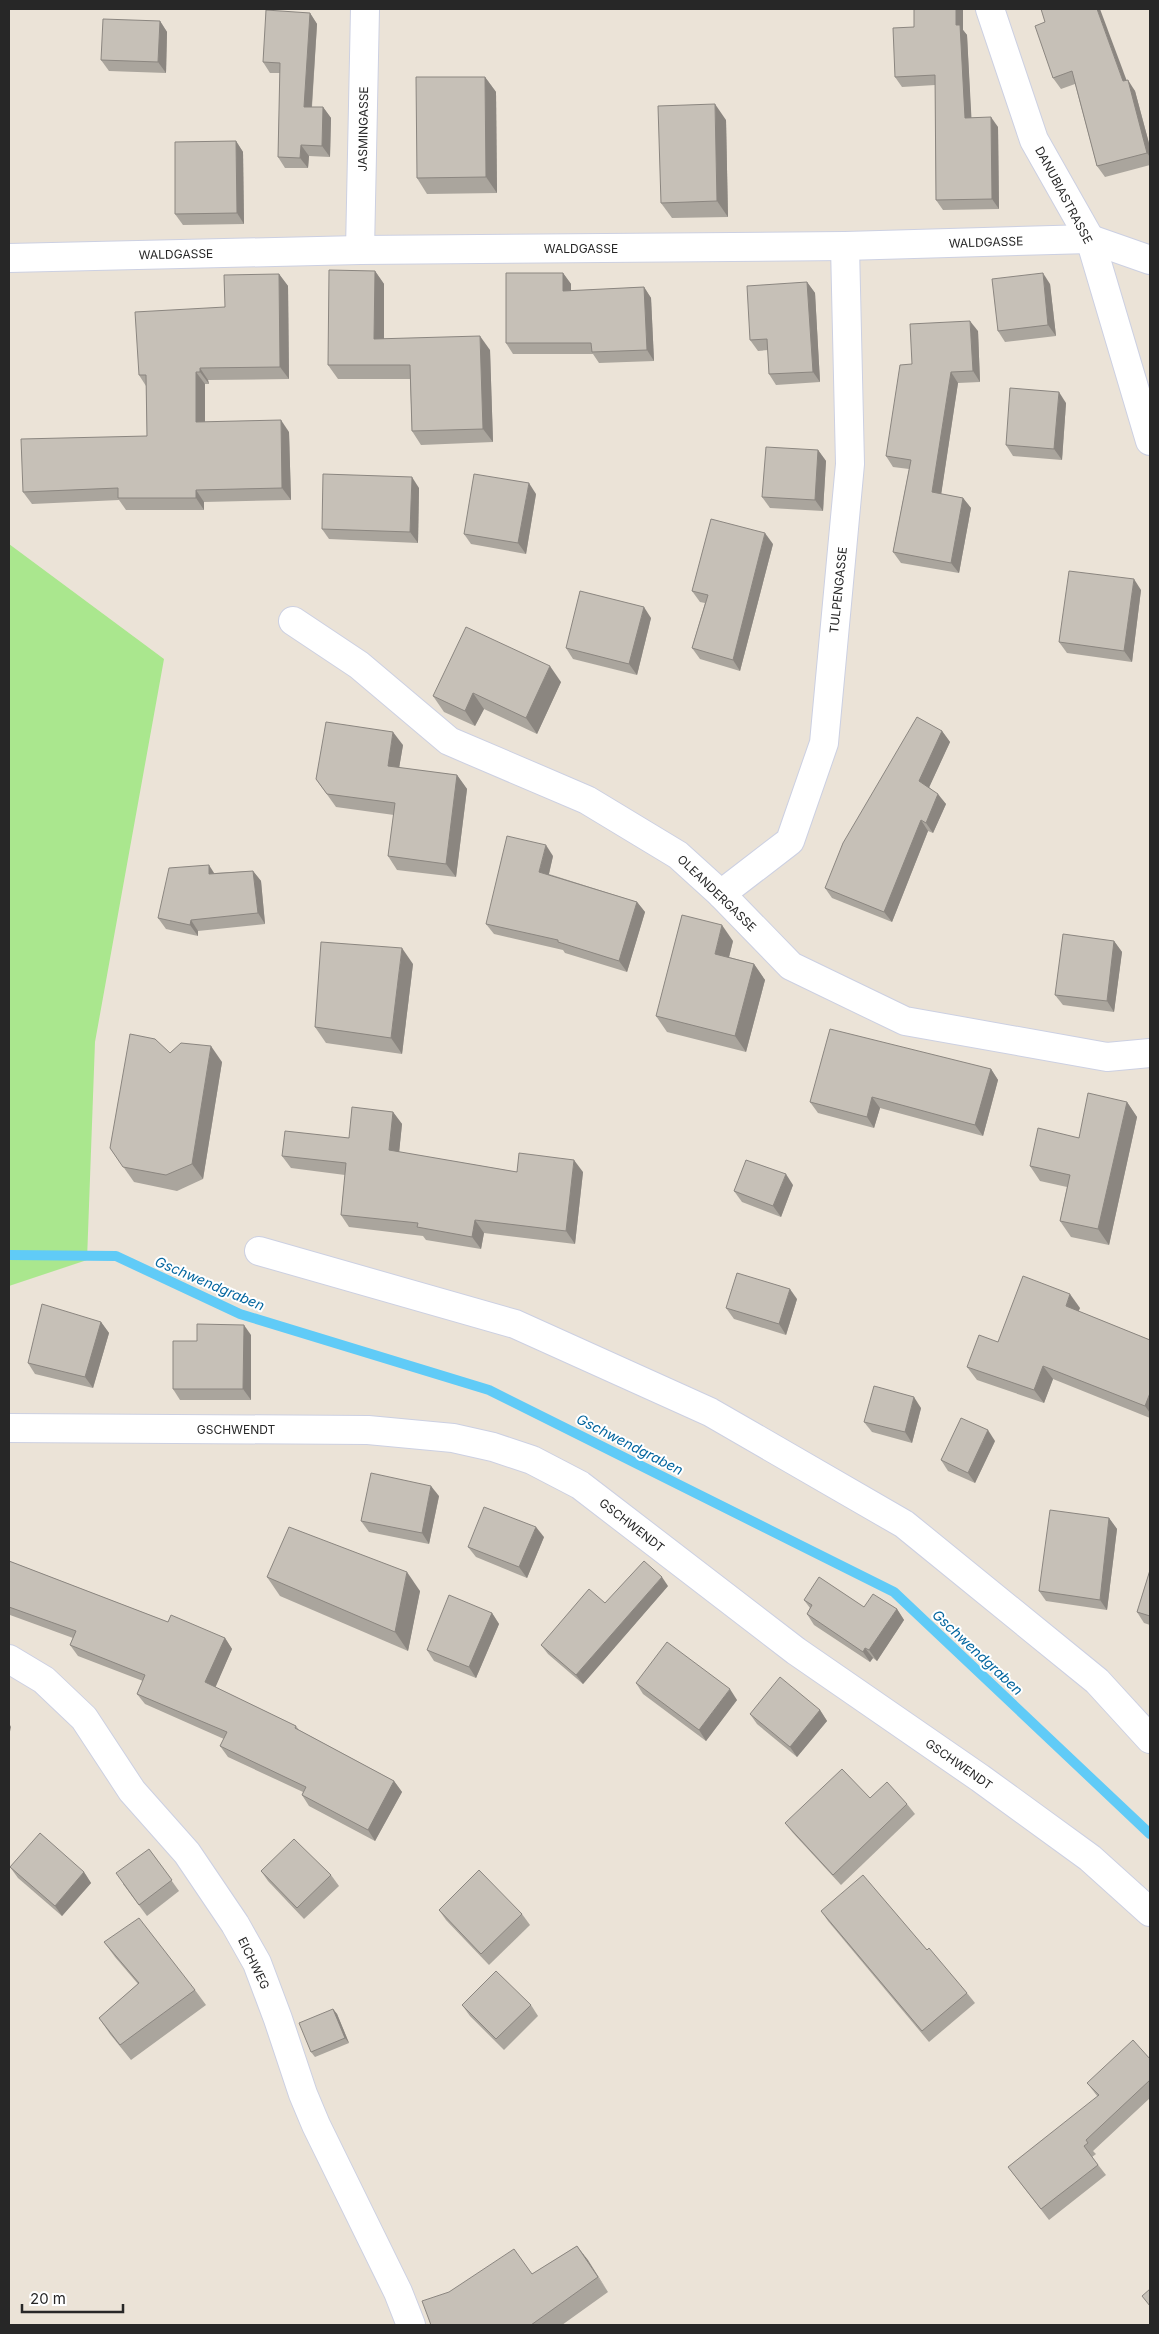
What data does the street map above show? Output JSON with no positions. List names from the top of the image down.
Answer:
{
  "streets": {
    "street": [
      "JASMINGASSE",
      "DANUBIASTRASSE",
      "WALDGASSE",
      "TULPENGASSE",
      "OLEANDERGASSE",
      "GSCHWENDT",
      "EICHWEG"
    ]
  },
  "crossings": [
    ["JASMINGASSE", "WALDGASSE"],
    ["DANUBIASTRASSE", "WALDGASSE"],
    ["WALDGASSE", "TULPENGASSE"],
    ["TULPENGASSE", "OLEANDERGASSE"]
  ],
  "water": ["Gschwendgraben"],
  "scale_bar": "20 m"
}
